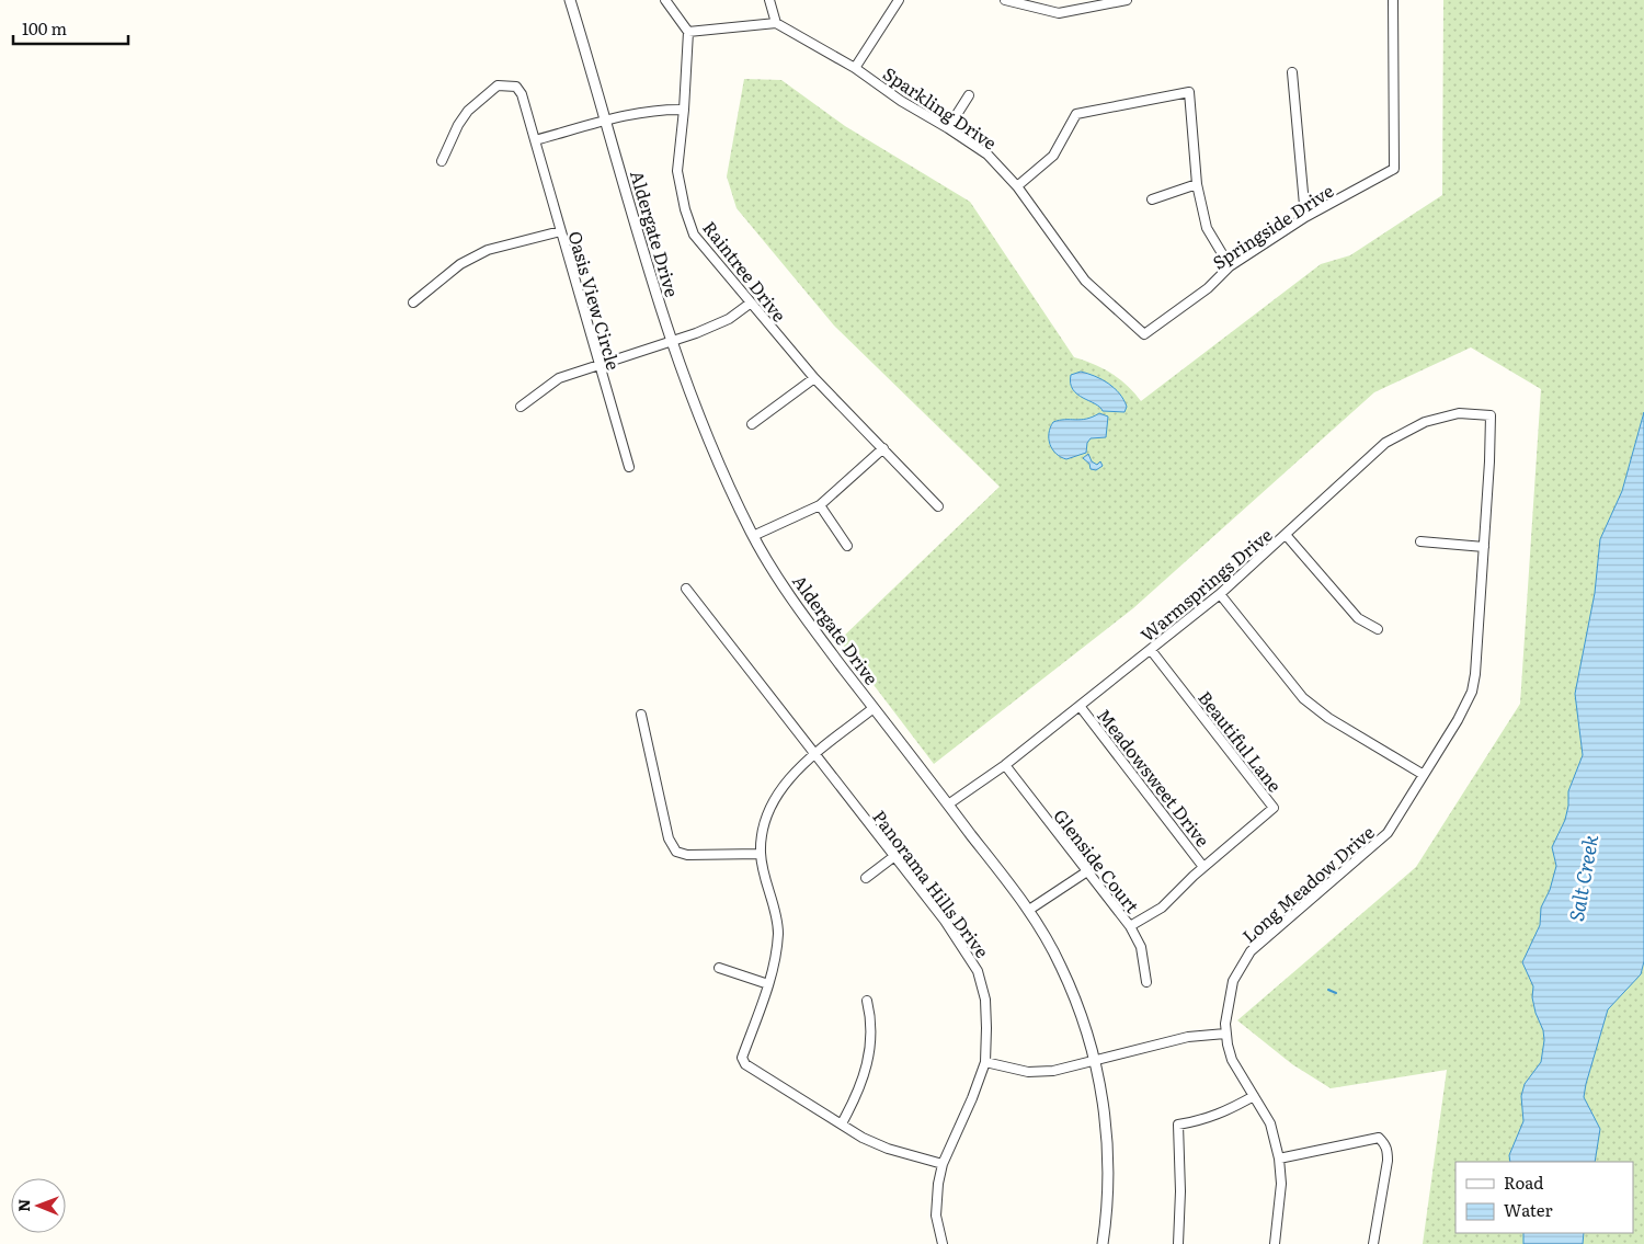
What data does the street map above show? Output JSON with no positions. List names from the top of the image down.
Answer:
{
  "streets": {
    "street": [
      "Sparkling Drive",
      "Springside Drive",
      "Aldergate Drive",
      "Raintree Drive",
      "Oasis View Circle",
      "Warmsprings Drive",
      "Beautiful Lane",
      "Meadowsweet Drive",
      "Glenside Court",
      "Panorama Hills Drive",
      "Long Meadow Drive"
    ]
  },
  "crossings": [
    ["Sparkling Drive", "Springside Drive"],
    ["Aldergate Drive", "Warmsprings Drive"],
    ["Warmsprings Drive", "Beautiful Lane"],
    ["Warmsprings Drive", "Meadowsweet Drive"],
    ["Warmsprings Drive", "Glenside Court"],
    ["Warmsprings Drive", "Long Meadow Drive"],
    ["Beautiful Lane", "Meadowsweet Drive"],
    ["Beautiful Lane", "Glenside Court"]
  ],
  "water": ["Salt Creek"],
  "legend": ["Road", "Water"],
  "scale_bar": "100 m",
  "north": "left"
}
